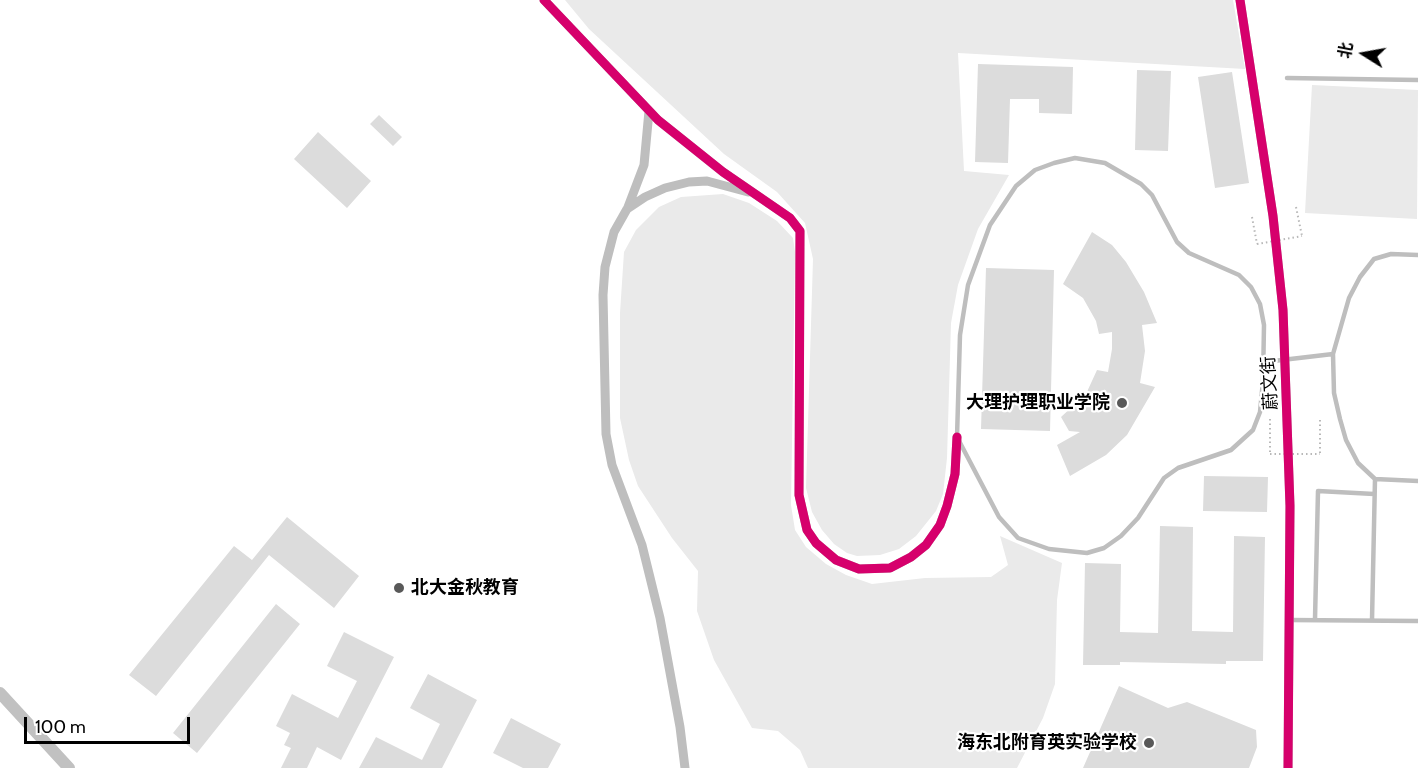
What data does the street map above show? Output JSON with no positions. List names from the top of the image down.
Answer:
{
  "streets": {
    "street": ["蔚文街"]
  },
  "places": ["大理护理职业学院", "北大金秋教育", "海东北附育英实验学校"],
  "scale_bar": "100 m",
  "north": "left"
}
